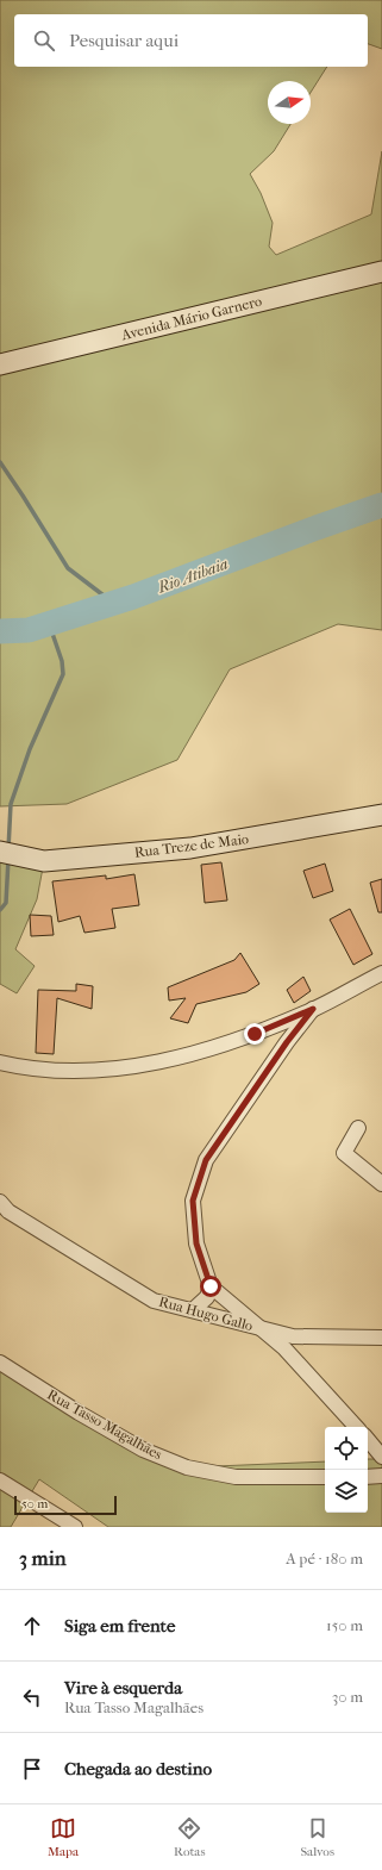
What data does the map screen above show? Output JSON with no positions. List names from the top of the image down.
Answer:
{
  "streets": {
    "main road": ["Avenida Mário Garnero", "Rua Treze de Maio"],
    "street": ["Rua Hugo Gallo", "Rua Tasso Magalhães"]
  },
  "water": ["Rio Atibaia"],
  "scale_bar": "50 m",
  "north": "right",
  "page": {
    "search": "Pesquisar aqui",
    "scale": "50 m",
    "heading": ["3 min", "A pé · 180 m"],
    "list": [
      ["Siga em frente", "150 m"],
      ["Vire à esquerda", "Rua Tasso Magalhães", "30 m"],
      "Chegada ao destino"
    ],
    "nav": ["Mapa", "Rotas", "Salvos"]
  }
}
